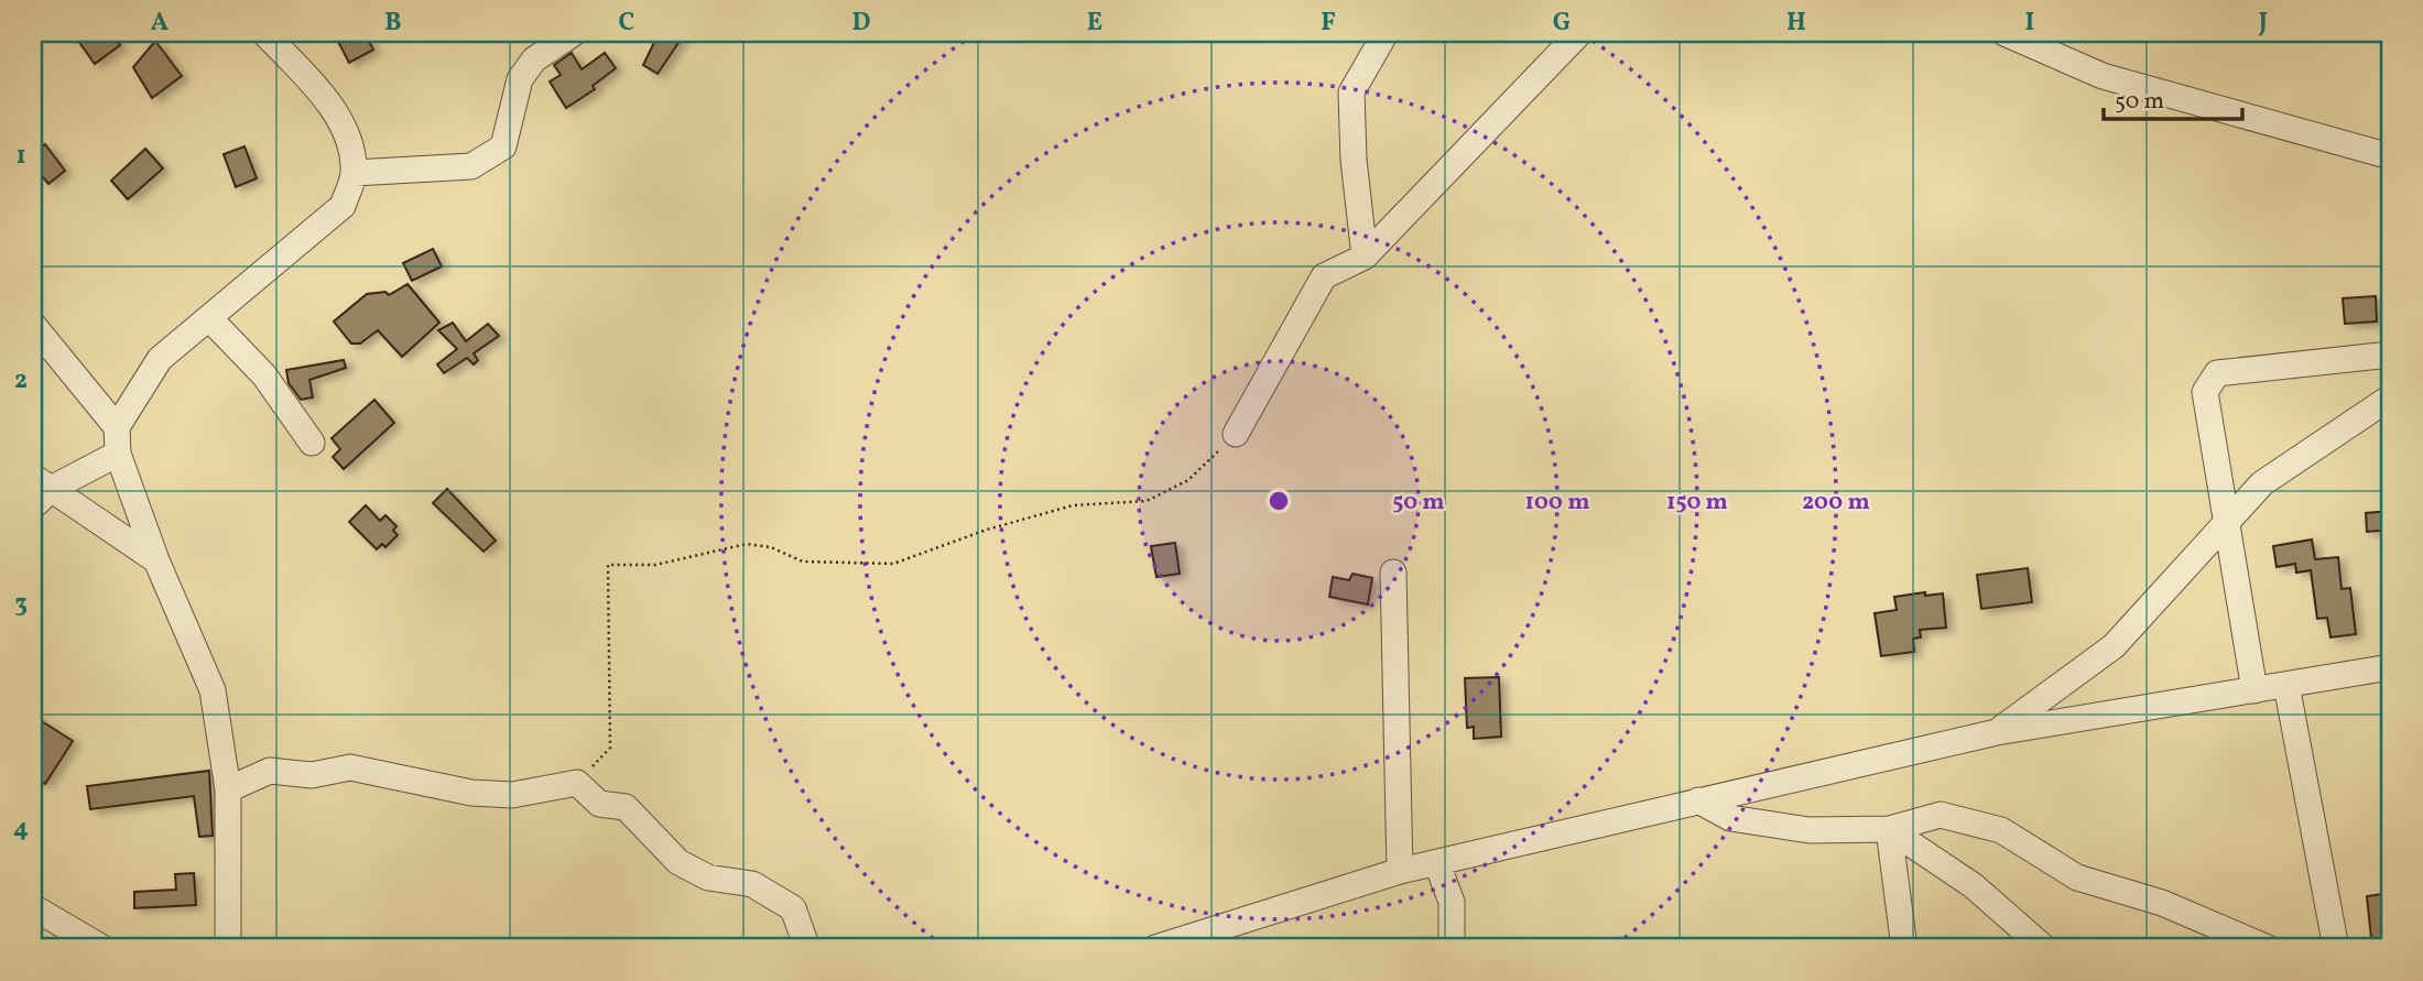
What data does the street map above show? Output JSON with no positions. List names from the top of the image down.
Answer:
{
  "scale_bar": "50 m",
  "grid": {
    "columns": [
      "A",
      "B",
      "C",
      "D",
      "E",
      "F",
      "G",
      "H",
      "I",
      "J"
    ],
    "rows": [
      "1",
      "2",
      "3",
      "4"
    ]
  },
  "rings": [
    "50 m",
    "100 m",
    "150 m",
    "200 m"
  ]
}
